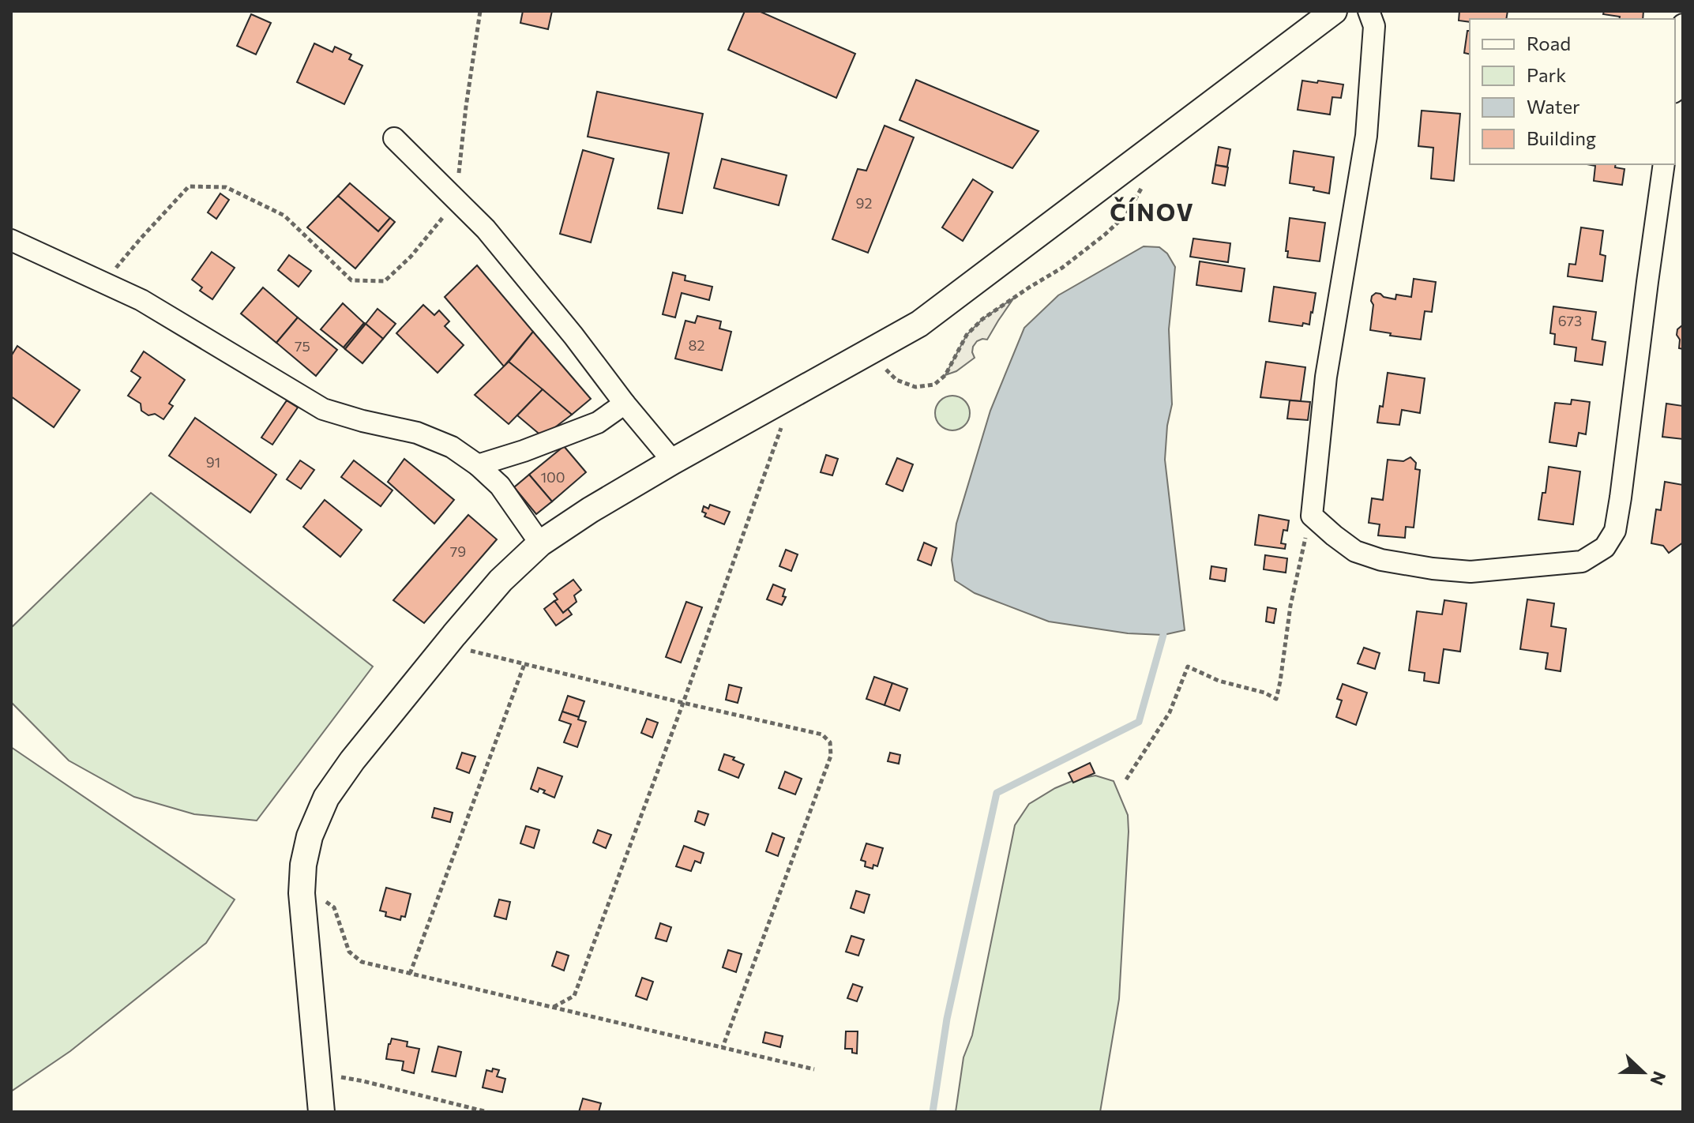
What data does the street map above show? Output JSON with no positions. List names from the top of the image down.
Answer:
{
  "districts": ["ČÍNOV"],
  "house_numbers": [
    "92",
    "673",
    "82",
    "75",
    "91",
    "100",
    "79"
  ],
  "legend": [
    "Road",
    "Park",
    "Water",
    "Building"
  ],
  "north": "right"
}
